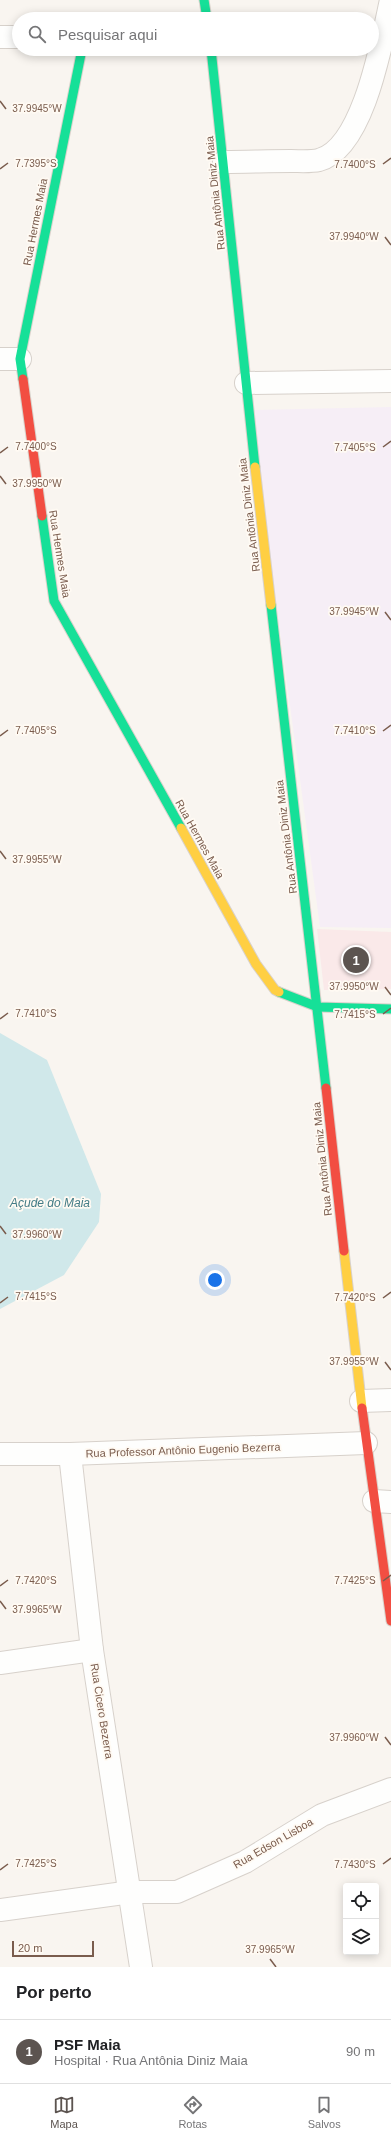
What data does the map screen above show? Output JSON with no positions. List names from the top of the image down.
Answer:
{
  "streets": {
    "main road": ["Rua Antônia Diniz Maia", "Rua Hermes Maia"],
    "street": ["Rua Professor Antônio Eugenio Bezerra", "Rua Cicero Bezerra", "Rua Edson Lisboa"]
  },
  "crossings": [
    ["Rua Antônia Diniz Maia", "Rua Hermes Maia"],
    ["Rua Antônia Diniz Maia", "Rua Professor Antônio Eugenio Bezerra"],
    ["Rua Professor Antônio Eugenio Bezerra", "Rua Cicero Bezerra"],
    ["Rua Cicero Bezerra", "Rua Edson Lisboa"]
  ],
  "water": ["Açude do Maia"],
  "scale_bar": "20 m",
  "page": {
    "search": "Pesquisar aqui",
    "pins": "1",
    "scale": "20 m",
    "heading": "Por perto",
    "list": [
      {
        "mark": "1",
        "name": "PSF Maia",
        "note": "Hospital · Rua Antônia Diniz Maia",
        "value": "90 m"
      }
    ],
    "nav": ["Mapa", "Rotas", "Salvos"]
  },
  "coordinates": [
    "37.9945°W",
    "7.7395°S",
    "7.7400°S",
    "37.9940°W",
    "7.7405°S",
    "37.9950°W",
    "7.7410°S",
    "37.9955°W",
    "7.7415°S",
    "37.9960°W",
    "7.7420°S",
    "7.7425°S",
    "37.9965°W",
    "7.7430°S"
  ]
}
